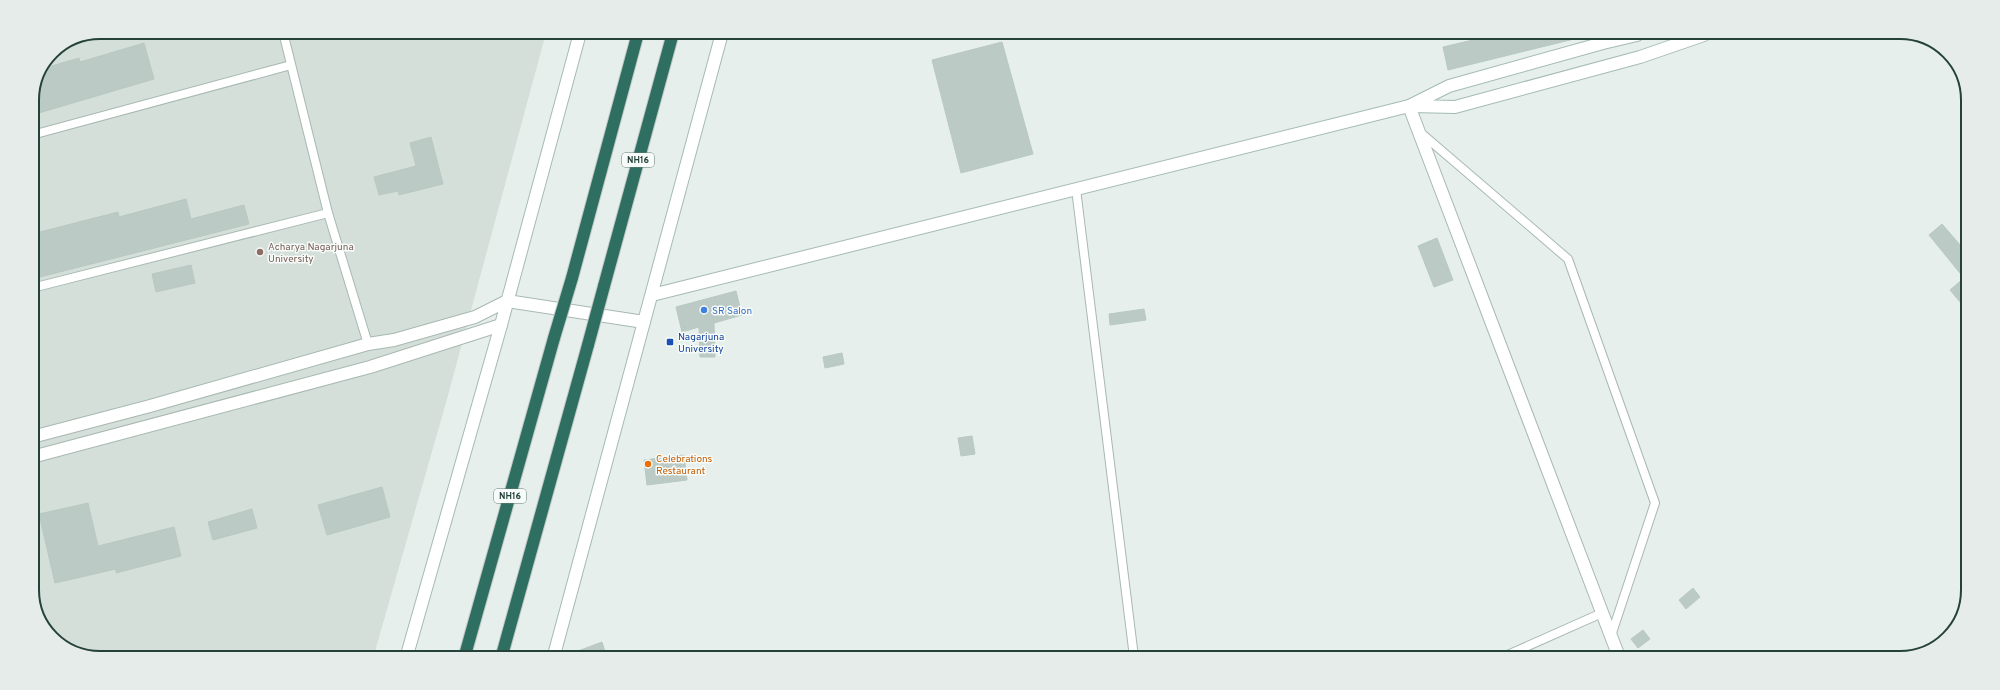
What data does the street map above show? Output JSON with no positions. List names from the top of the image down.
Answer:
{
  "streets": {
    "highway": ["NH16"]
  },
  "places": {
    "other": ["Acharya Nagarjuna University", "SR Salon", "Celebrations Restaurant"],
    "transit": ["Nagarjuna University"]
  }
}
